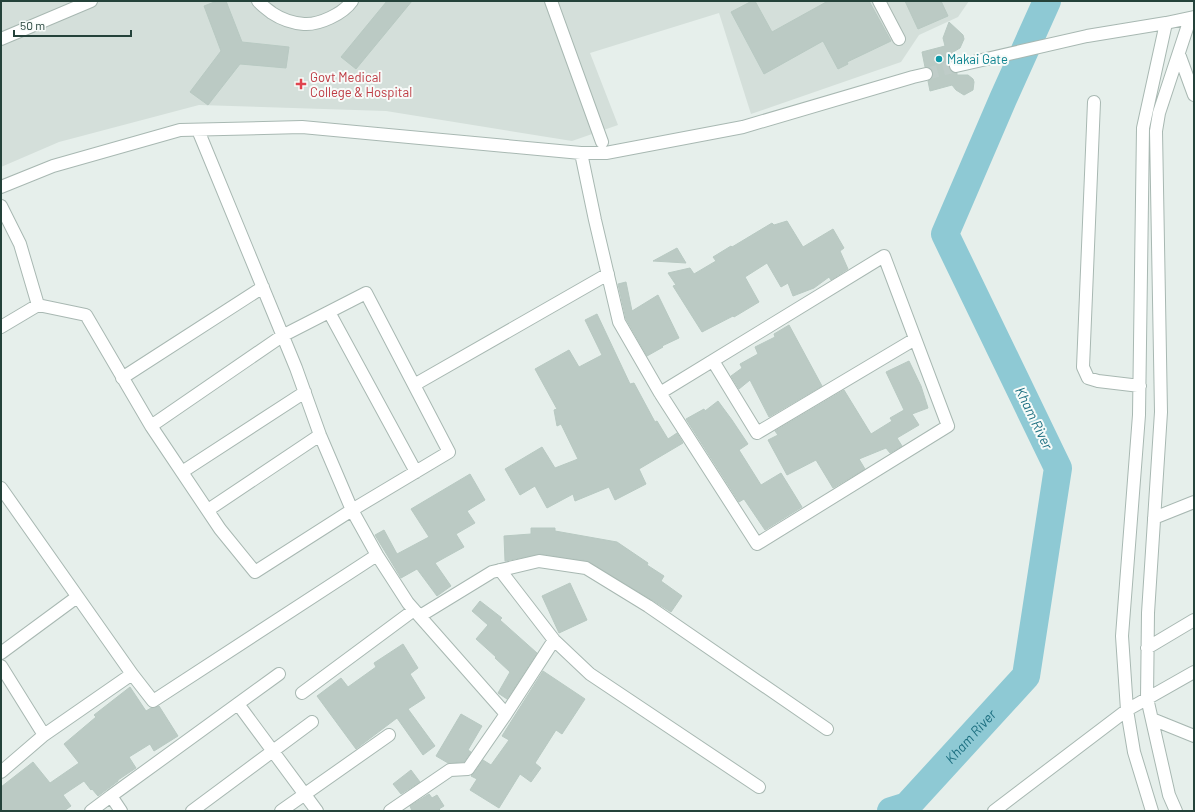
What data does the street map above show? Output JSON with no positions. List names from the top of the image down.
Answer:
{
  "water": ["Kham River"],
  "places": {
    "other": ["Makai Gate"],
    "health": ["Govt Medical College & Hospital"]
  },
  "scale_bar": "50 m"
}
